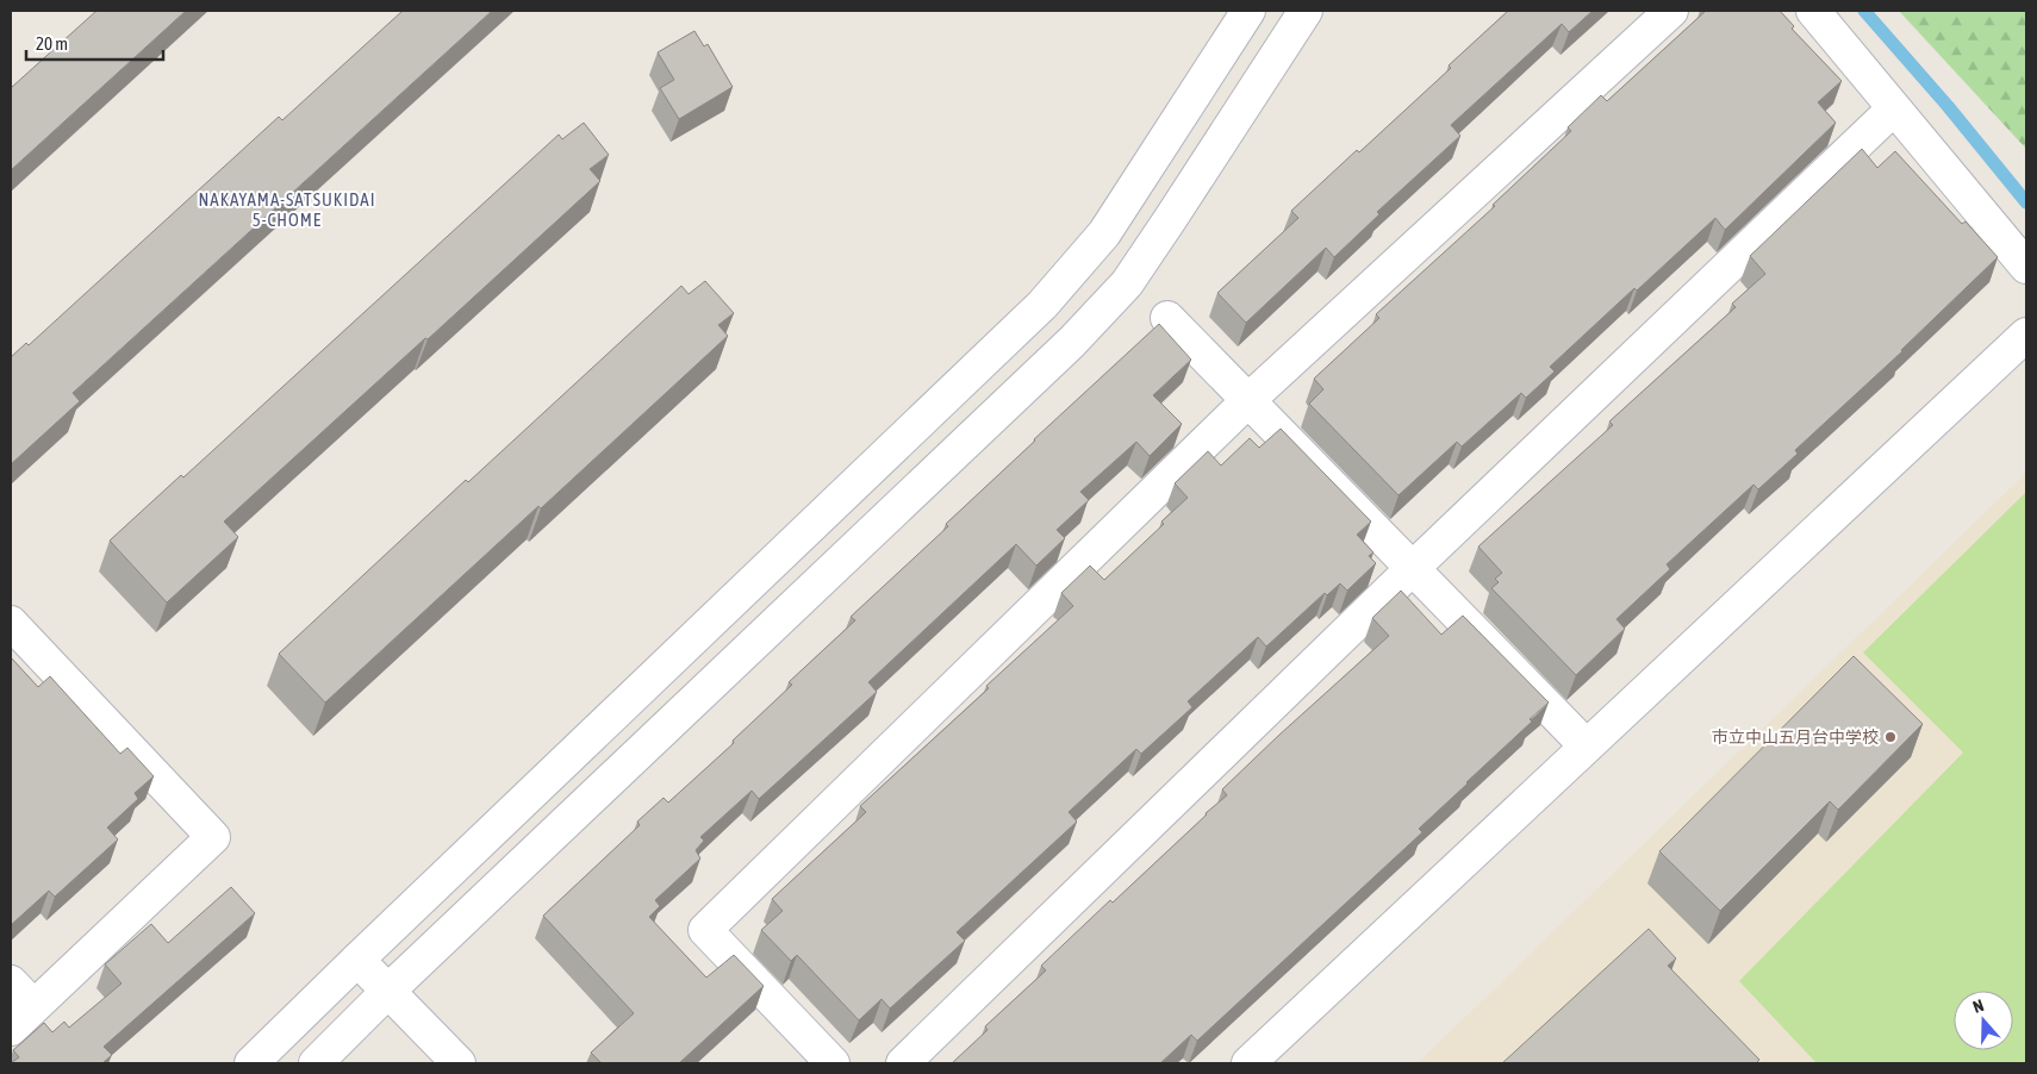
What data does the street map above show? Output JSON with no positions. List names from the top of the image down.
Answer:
{
  "districts": ["NAKAYAMA-SATSUKIDAI 5-CHOME"],
  "places": ["市立中山五月台中学校"],
  "scale_bar": "20 m",
  "north": "top"
}
